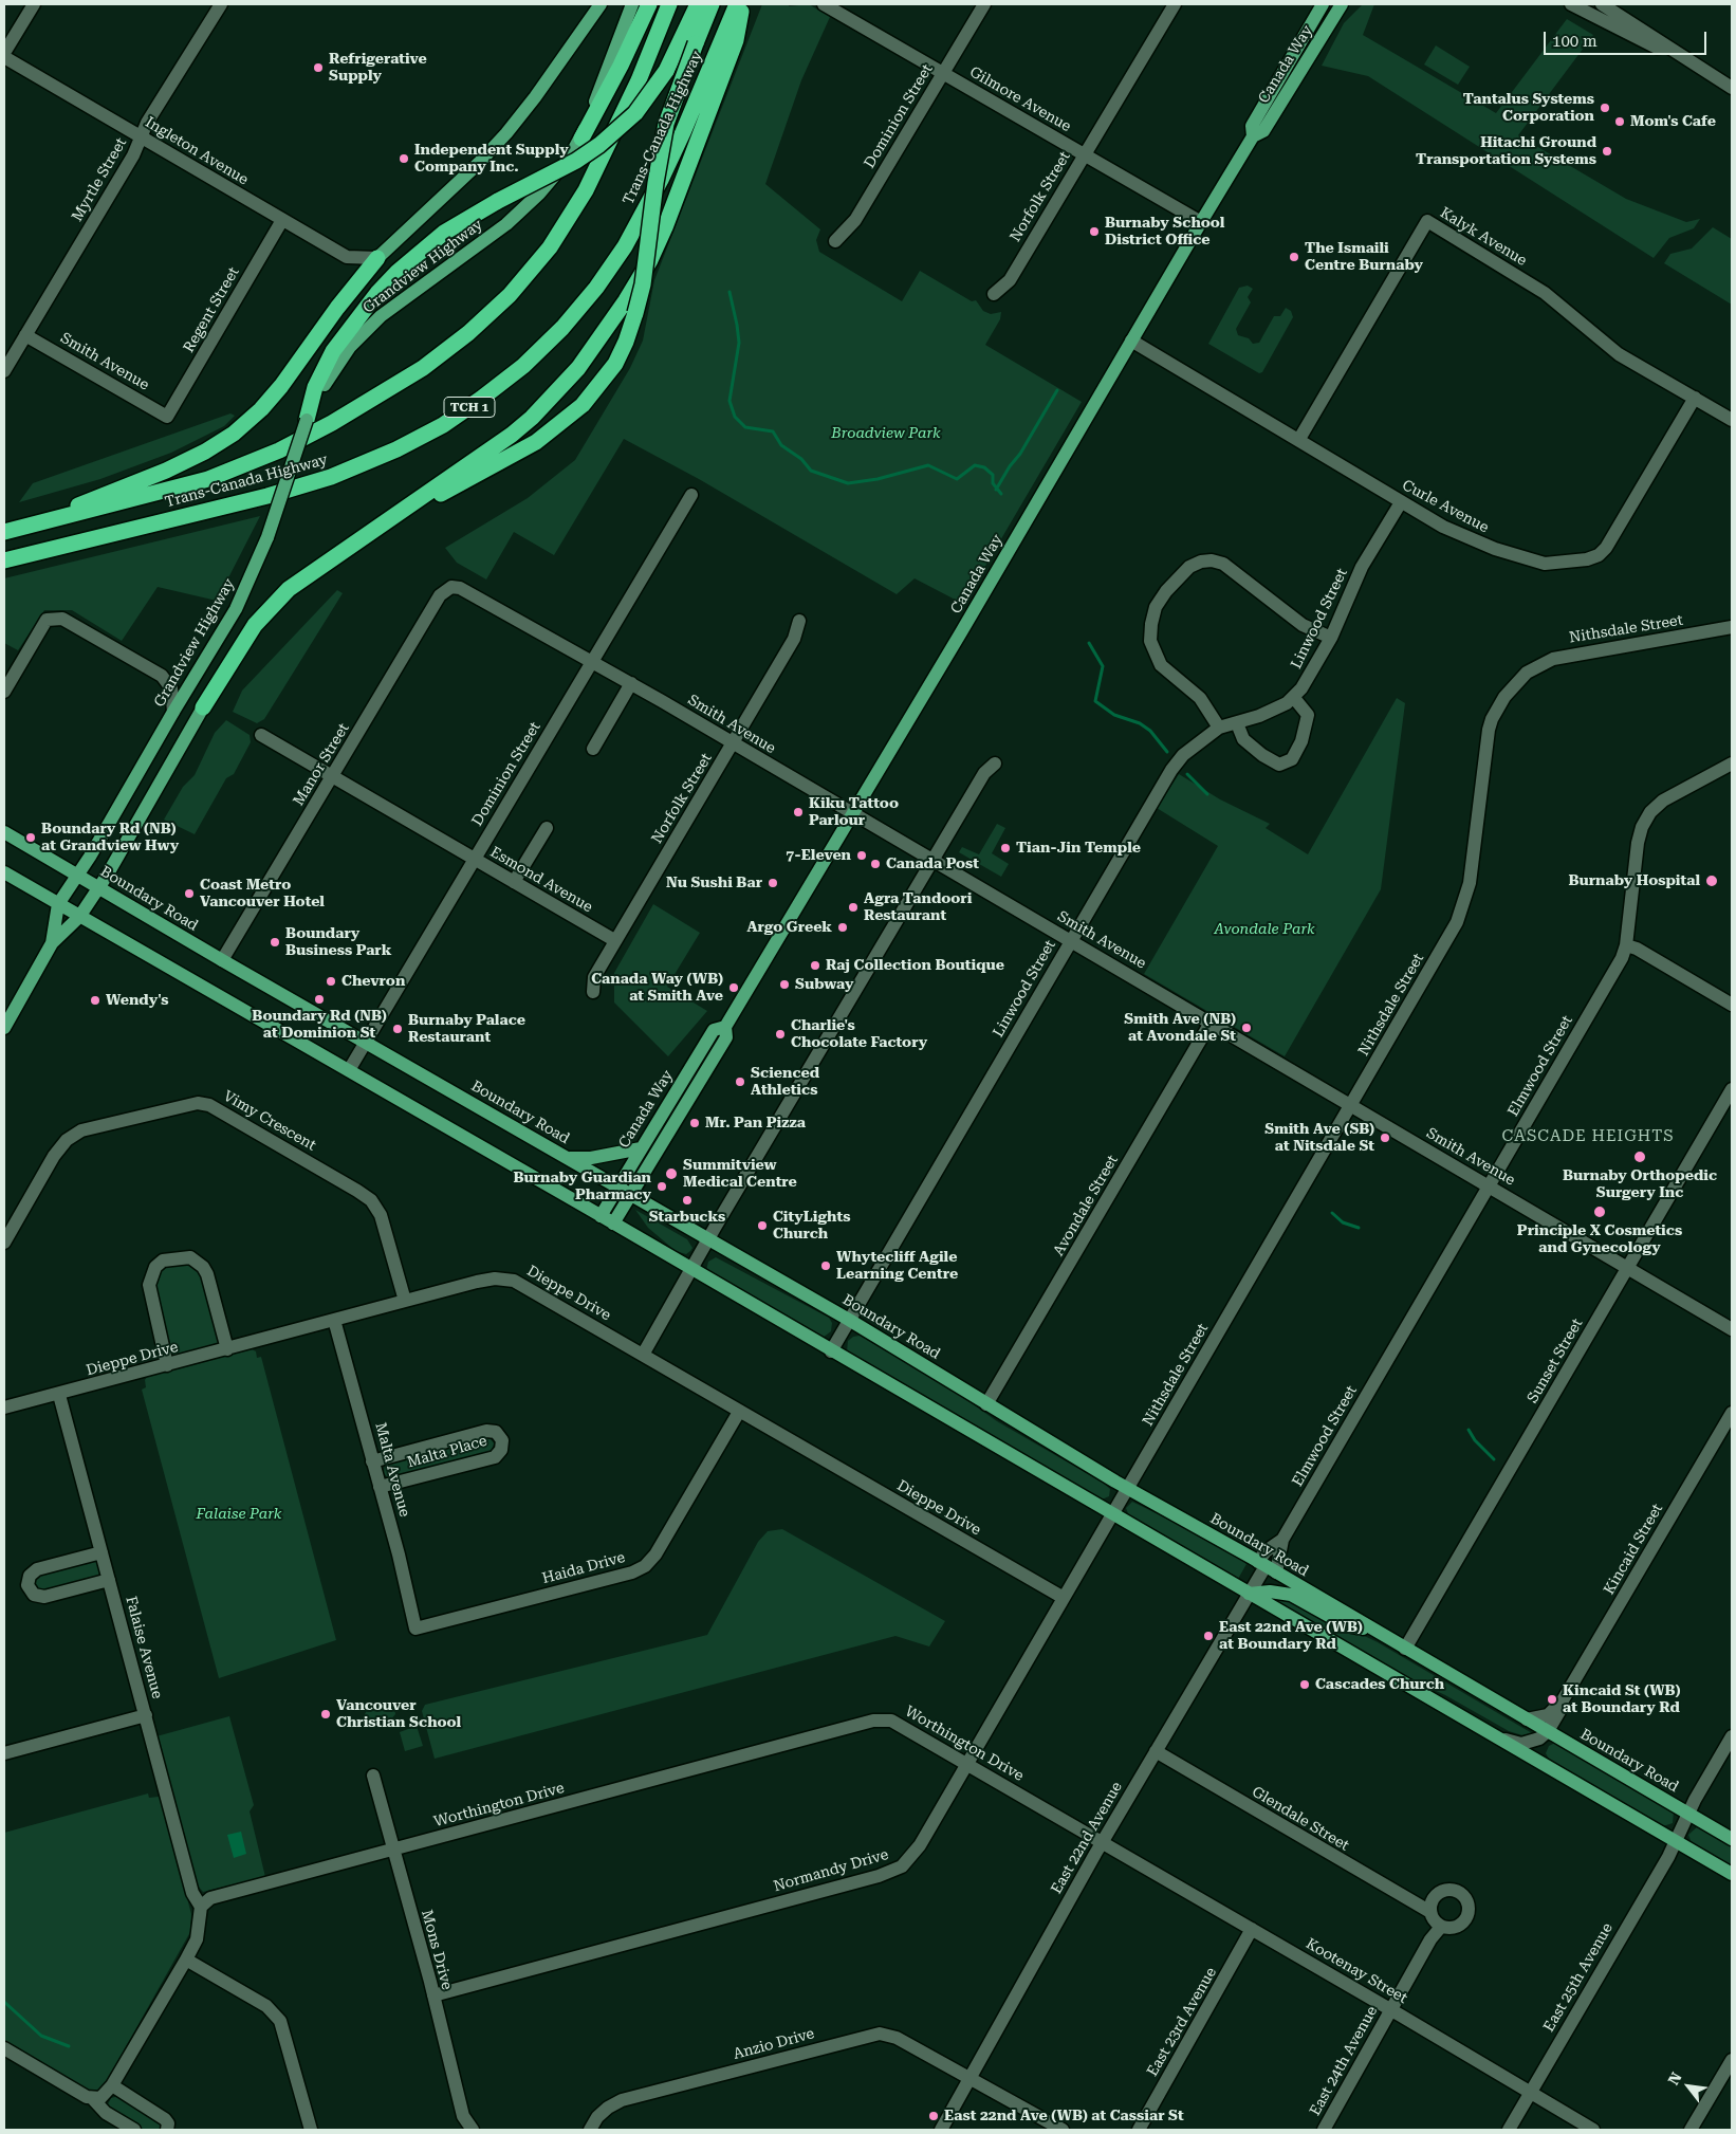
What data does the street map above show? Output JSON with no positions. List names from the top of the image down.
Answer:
{
  "streets": {
    "highway": ["Trans-Canada Highway", "TCH 1"],
    "main road": ["Canada Way", "Grandview Highway", "Boundary Road"],
    "street": [
      "Gilmore Avenue",
      "Dominion Street",
      "Ingleton Avenue",
      "Myrtle Street",
      "Norfolk Street",
      "Kalyk Avenue",
      "Regent Street",
      "Smith Avenue",
      "Curle Avenue",
      "Linwood Street",
      "Nithsdale Street",
      "Manor Street",
      "Esmond Avenue",
      "Elmwood Street",
      "Vimy Crescent",
      "Avondale Street",
      "Dieppe Drive",
      "Sunset Street",
      "Malta Place",
      "Malta Avenue",
      "Kincaid Street",
      "Haida Drive",
      "Falaise Avenue",
      "Worthington Drive",
      "Glendale Street",
      "East 22nd Avenue",
      "Normandy Drive",
      "Mons Drive",
      "Kootenay Street",
      "East 25th Avenue",
      "East 23rd Avenue",
      "Anzio Drive",
      "East 24th Avenue"
    ]
  },
  "crossings": [
    ["Canada Way", "Gilmore Avenue"],
    ["Canada Way", "Smith Avenue"],
    ["Canada Way", "Curle Avenue"],
    ["Canada Way", "Boundary Road"],
    ["Gilmore Avenue", "Dominion Street"],
    ["Gilmore Avenue", "Norfolk Street"],
    ["Dominion Street", "Smith Avenue"],
    ["Dominion Street", "Esmond Avenue"],
    ["Dominion Street", "Boundary Road"],
    ["Ingleton Avenue", "Myrtle Street"],
    ["Ingleton Avenue", "Regent Street"],
    ["Myrtle Street", "Smith Avenue"],
    ["Norfolk Street", "Smith Avenue"],
    ["Norfolk Street", "Esmond Avenue"],
    ["Kalyk Avenue", "Curle Avenue"],
    ["Grandview Highway", "Boundary Road"],
    ["Regent Street", "Smith Avenue"],
    ["Smith Avenue", "Linwood Street"],
    ["Smith Avenue", "Nithsdale Street"],
    ["Smith Avenue", "Manor Street"],
    ["Smith Avenue", "Elmwood Street"],
    ["Smith Avenue", "Avondale Street"],
    ["Smith Avenue", "Sunset Street"],
    ["Curle Avenue", "Linwood Street"],
    ["Linwood Street", "Boundary Road"],
    ["Nithsdale Street", "Boundary Road"],
    ["Nithsdale Street", "Normandy Drive"],
    ["Manor Street", "Esmond Avenue"],
    ["Manor Street", "Boundary Road"],
    ["Boundary Road", "Elmwood Street"],
    ["Boundary Road", "Avondale Street"],
    ["Boundary Road", "Sunset Street"],
    ["Boundary Road", "Kincaid Street"],
    ["Boundary Road", "East 22nd Avenue"],
    ["Boundary Road", "East 25th Avenue"],
    ["Elmwood Street", "East 22nd Avenue"],
    ["Vimy Crescent", "Dieppe Drive"],
    ["Dieppe Drive", "Malta Avenue"],
    ["Dieppe Drive", "Haida Drive"],
    ["Dieppe Drive", "Falaise Avenue"],
    ["Dieppe Drive", "Normandy Drive"],
    ["Malta Place", "Malta Avenue"],
    ["Malta Avenue", "Haida Drive"],
    ["Falaise Avenue", "Worthington Drive"],
    ["Worthington Drive", "East 22nd Avenue"],
    ["Worthington Drive", "Normandy Drive"],
    ["Worthington Drive", "Mons Drive"],
    ["Worthington Drive", "Kootenay Street"],
    ["Glendale Street", "East 22nd Avenue"],
    ["Glendale Street", "East 24th Avenue"],
    ["East 22nd Avenue", "Kootenay Street"],
    ["East 22nd Avenue", "Anzio Drive"],
    ["Normandy Drive", "Mons Drive"],
    ["Kootenay Street", "East 25th Avenue"],
    ["Kootenay Street", "East 23rd Avenue"],
    ["Kootenay Street", "East 24th Avenue"]
  ],
  "districts": ["CASCADE HEIGHTS"],
  "parks": ["Broadview Park", "Avondale Park", "Falaise Park"],
  "places": [
    "Refrigerative Supply",
    "Tantalus Systems Corporation",
    "Mom's Cafe",
    "Hitachi Ground Transportation Systems",
    "Independent Supply Company Inc.",
    "Burnaby School District Office",
    "The Ismaili Centre Burnaby",
    "Kiku Tattoo Parlour",
    "Boundary Rd (NB) at Grandview Hwy",
    "Tian-Jin Temple",
    "7-Eleven",
    "Canada Post",
    "Burnaby Hospital",
    "Nu Sushi Bar",
    "Coast Metro Vancouver Hotel",
    "Agra Tandoori Restaurant",
    "Argo Greek",
    "Boundary Business Park",
    "Raj Collection Boutique",
    "Chevron",
    "Subway",
    "Canada Way (WB) at Smith Ave",
    "Boundary Rd (NB) at Dominion St",
    "Wendy's",
    "Smith Ave (NB) at Avondale St",
    "Burnaby Palace Restaurant",
    "Charlie's Chocolate Factory",
    "Scienced Athletics",
    "Mr. Pan Pizza",
    "Smith Ave (SB) at Nitsdale St",
    "Burnaby Orthopedic Surgery Inc",
    "Summitview Medical Centre",
    "Burnaby Guardian Pharmacy",
    "Starbucks",
    "Principle X Cosmetics and Gynecology",
    "CityLights Church",
    "Whytecliff Agile Learning Centre",
    "East 22nd Ave (WB) at Boundary Rd",
    "Cascades Church",
    "Kincaid St (WB) at Boundary Rd",
    "Vancouver Christian School",
    "East 22nd Ave (WB) at Cassiar St"
  ],
  "scale_bar": "100 m",
  "north": "top left"
}
